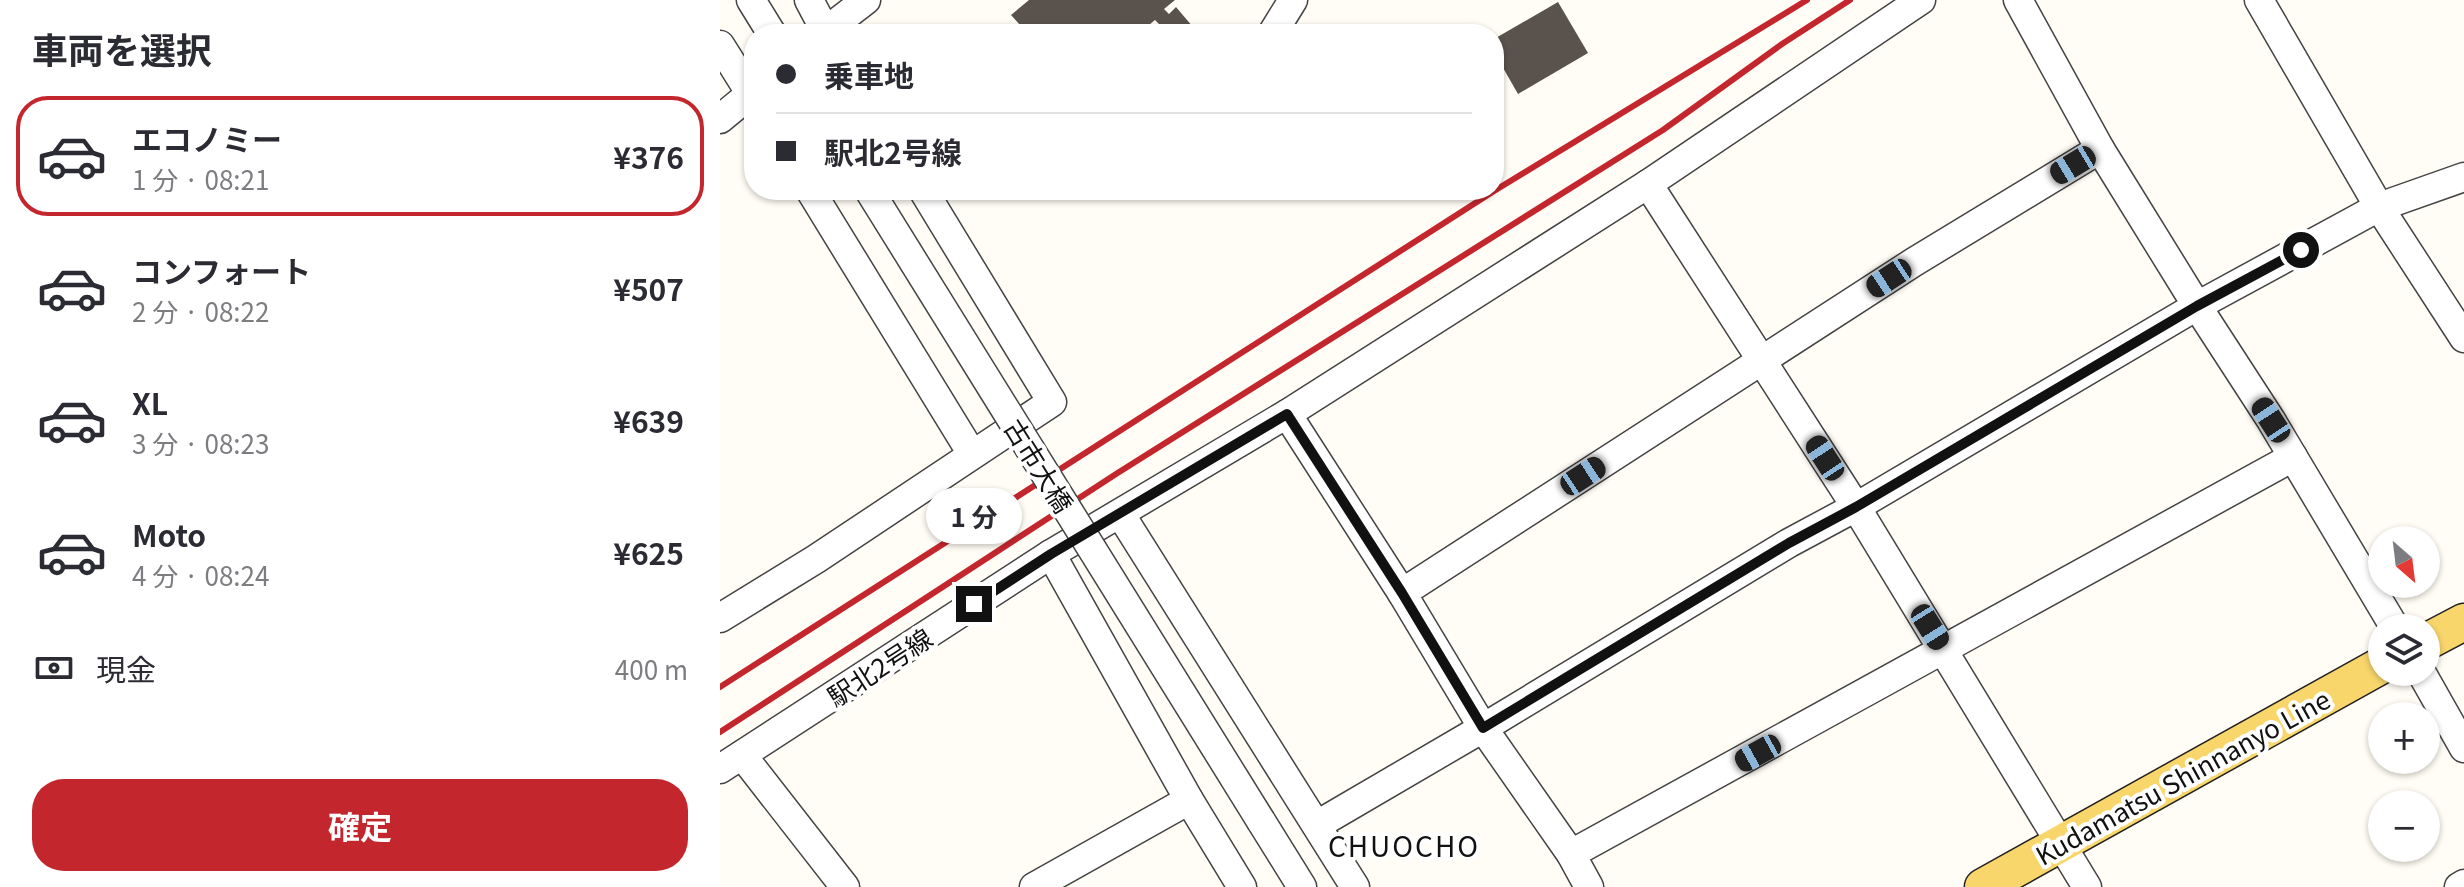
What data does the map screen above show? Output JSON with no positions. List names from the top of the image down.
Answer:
{
  "streets": {
    "main road": ["Kudamatsu Shinnanyo Line"],
    "street": ["古市大橋", "駅北2号線"]
  },
  "districts": ["CHUOCHO"],
  "north": "bottom right",
  "page": {
    "heading": "車両を選択",
    "banner": ["乗車地", "駅北2号線"],
    "list": [
      {
        "name": "エコノミー",
        "note": "1 分 · 08:21",
        "value": "¥376"
      },
      {
        "name": "コンフォート",
        "note": "2 分 · 08:22",
        "value": "¥507"
      },
      {
        "name": "XL",
        "note": "3 分 · 08:23",
        "value": "¥639"
      },
      {
        "name": "Moto",
        "note": "4 分 · 08:24",
        "value": "¥625"
      }
    ],
    "bubble": "1 分",
    "map_buttons": ["+", "−"],
    "pay": ["現金", "400 m"],
    "buttons": "確定"
  }
}
